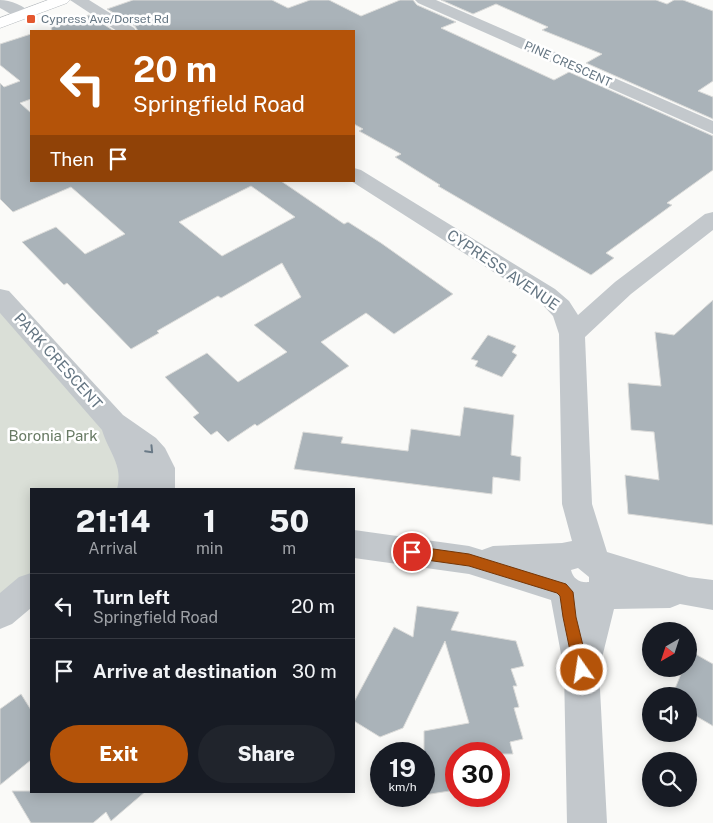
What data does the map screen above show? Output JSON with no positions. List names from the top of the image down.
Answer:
{
  "streets": {
    "street": ["PINE CRESCENT", "CYPRESS AVENUE", "PARK CRESCENT"]
  },
  "parks": ["Boronia Park"],
  "places": {
    "transit": ["Cypress Ave/Dorset Rd"]
  },
  "north": "bottom left",
  "page": {
    "turn": ["20 m", "Springfield Road"],
    "then": "Then",
    "eta": [
      "21:14",
      "Arrival",
      "1",
      "min",
      "50",
      "m"
    ],
    "list": [
      {
        "name": "Turn left",
        "note": "Springfield Road",
        "value": "20 m"
      },
      {
        "name": "Arrive at destination",
        "value": "30 m"
      }
    ],
    "buttons": ["Exit", "Share"],
    "speed": "19 km/h",
    "limit": "30"
  }
}
